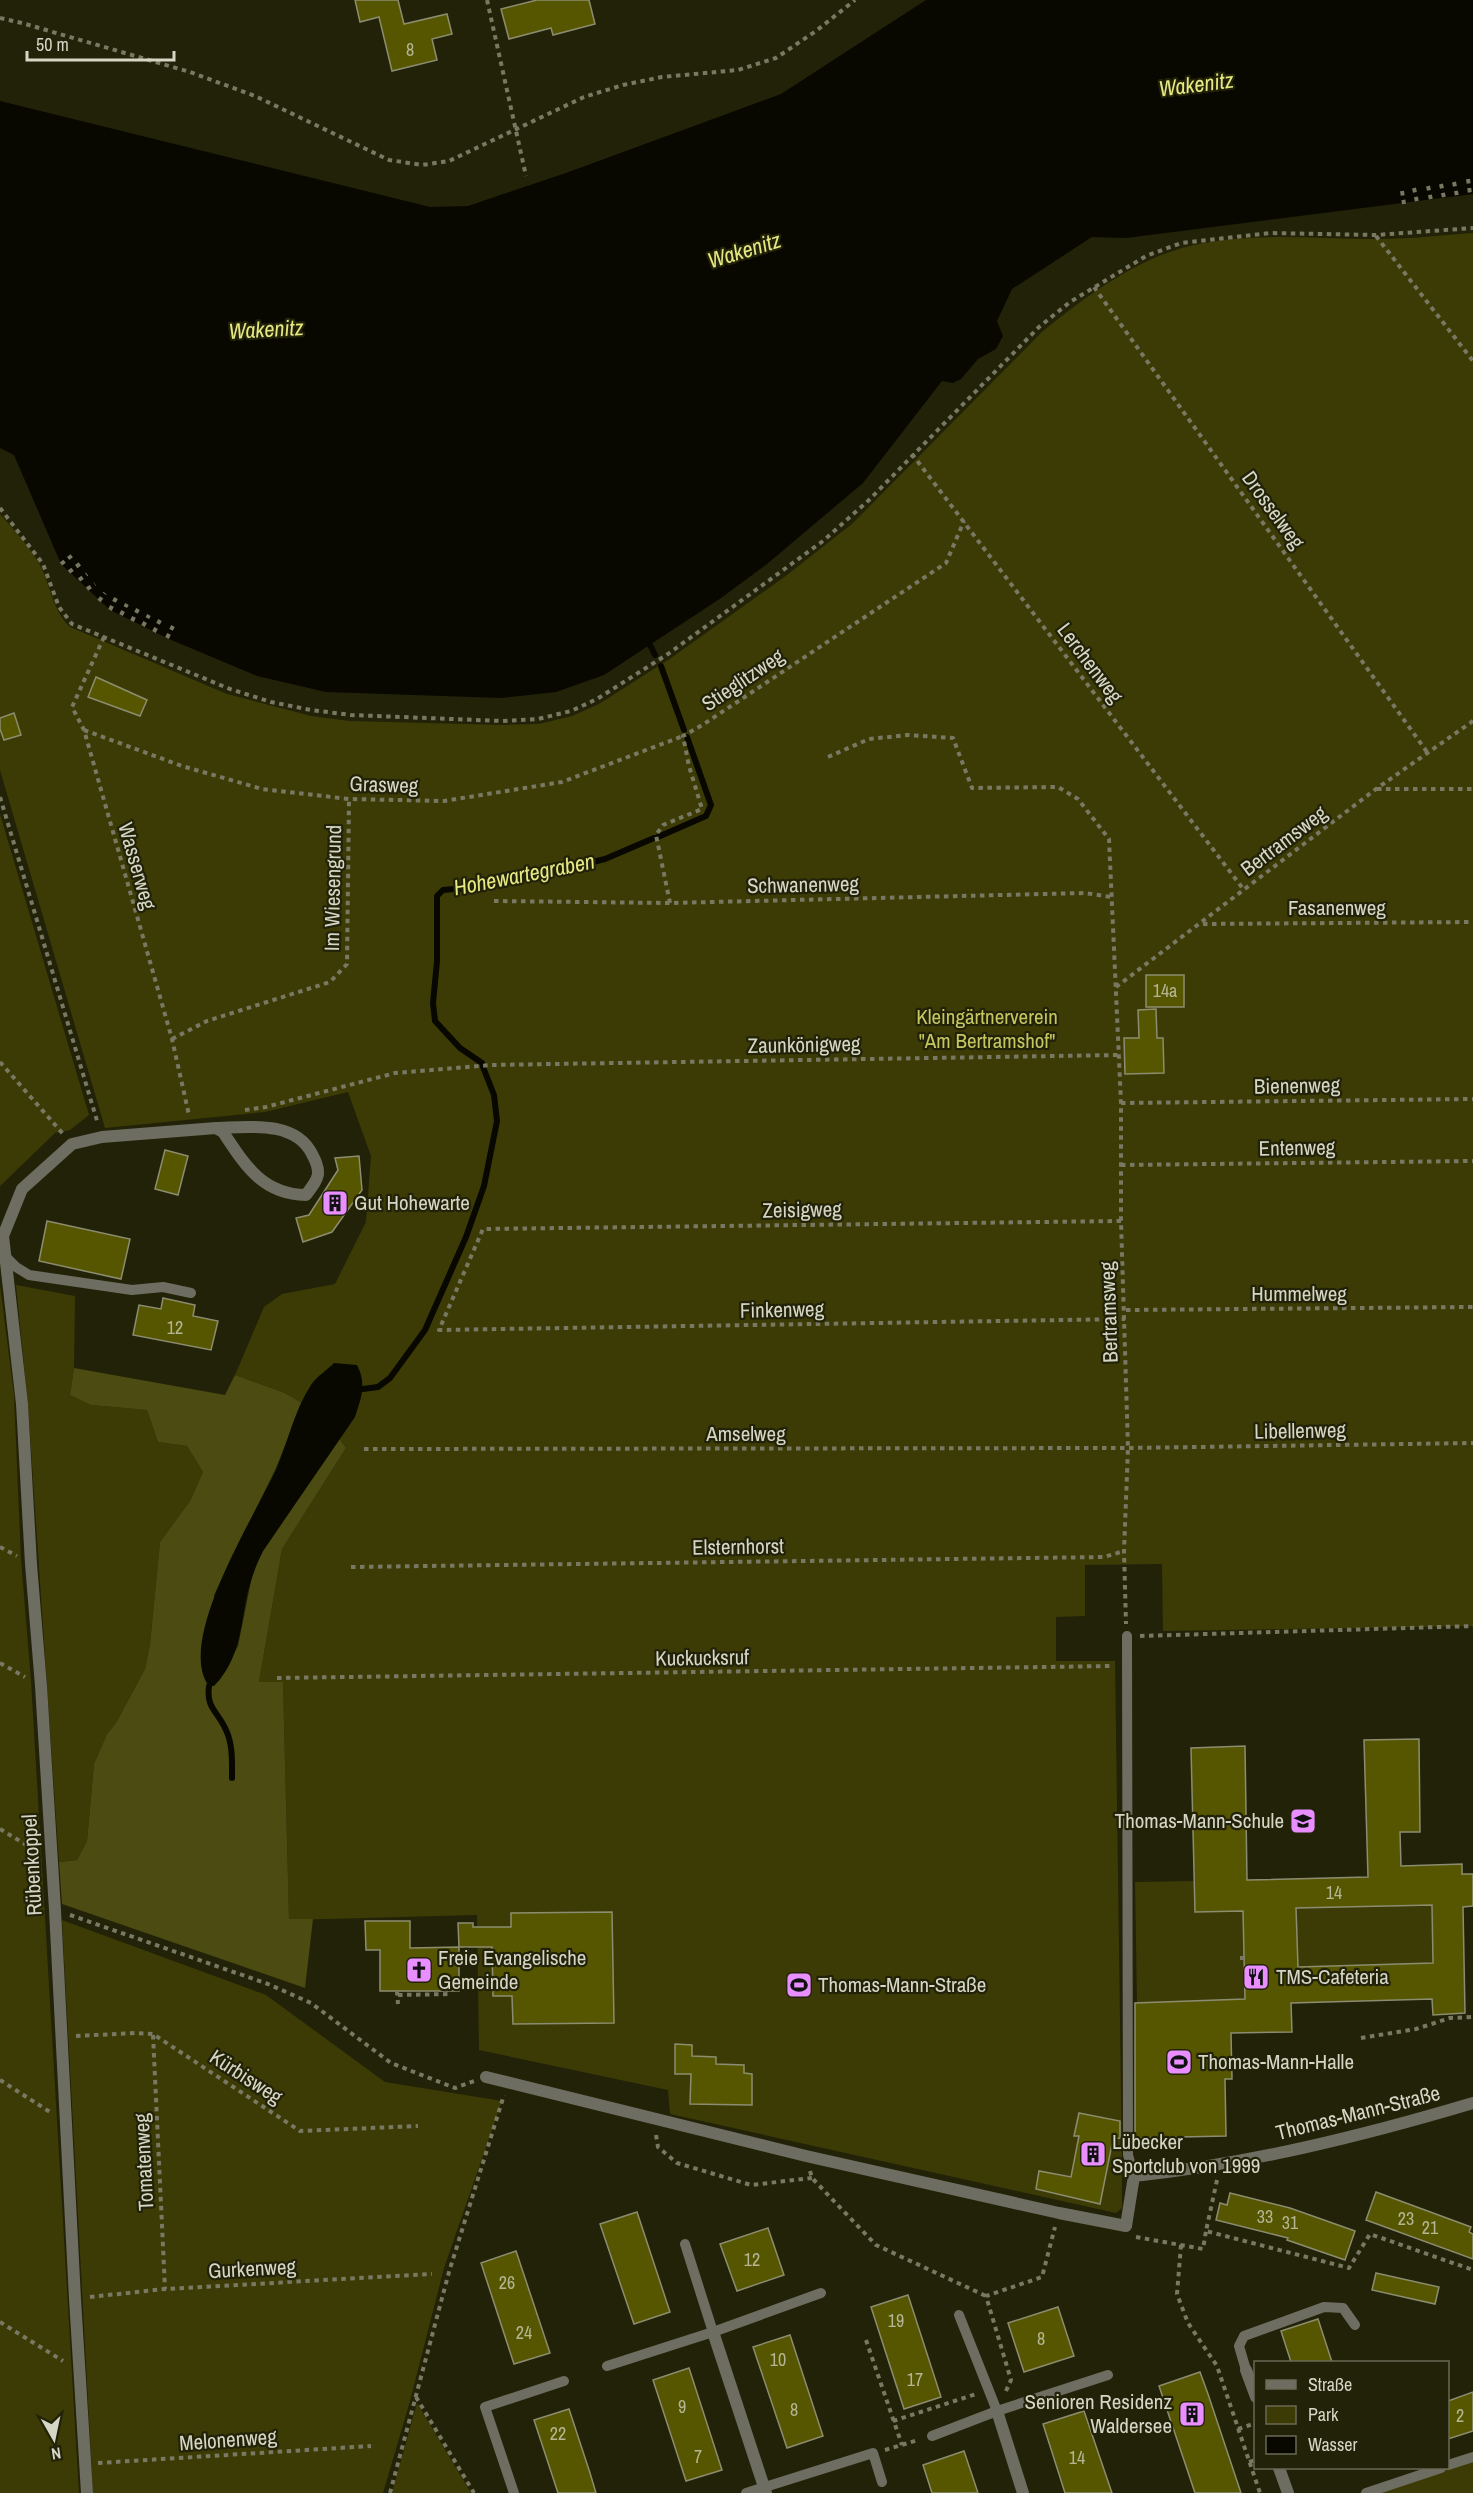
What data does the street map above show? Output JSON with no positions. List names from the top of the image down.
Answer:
{
  "streets": {
    "street": ["Rübenkoppel", "Thomas-Mann-Straße"],
    "path": [
      "Drosselweg",
      "Lerchenweg",
      "Stieglitzweg",
      "Grasweg",
      "Bertramsweg",
      "Wasserweg",
      "Schwanenweg",
      "Im Wiesengrund",
      "Fasanenweg",
      "Zaunkönigweg",
      "Bienenweg",
      "Entenweg",
      "Zeisigweg",
      "Hummelweg",
      "Finkenweg",
      "Libellenweg",
      "Amselweg",
      "Elsternhorst",
      "Kuckucksruf",
      "Kürbisweg",
      "Tomatenweg",
      "Gurkenweg",
      "Melonenweg"
    ]
  },
  "crossings": [
    ["Drosselweg", "Bertramsweg"],
    ["Lerchenweg", "Stieglitzweg"],
    ["Lerchenweg", "Bertramsweg"],
    ["Stieglitzweg", "Grasweg"],
    ["Grasweg", "Wasserweg"],
    ["Grasweg", "Im Wiesengrund"],
    ["Bertramsweg", "Schwanenweg"],
    ["Bertramsweg", "Fasanenweg"],
    ["Bertramsweg", "Zaunkönigweg"],
    ["Bertramsweg", "Bienenweg"],
    ["Bertramsweg", "Entenweg"],
    ["Bertramsweg", "Zeisigweg"],
    ["Bertramsweg", "Hummelweg"],
    ["Bertramsweg", "Finkenweg"],
    ["Bertramsweg", "Libellenweg"],
    ["Bertramsweg", "Amselweg"],
    ["Bertramsweg", "Elsternhorst"],
    ["Wasserweg", "Im Wiesengrund"],
    ["Zeisigweg", "Finkenweg"],
    ["Libellenweg", "Amselweg"],
    ["Rübenkoppel", "Gurkenweg"],
    ["Rübenkoppel", "Melonenweg"],
    ["Kürbisweg", "Tomatenweg"],
    ["Tomatenweg", "Gurkenweg"]
  ],
  "water": ["Wakenitz", "Hohewartegraben"],
  "parks": ["Kleingärtnerverein \"Am Bertramshof\""],
  "places": {
    "building": ["Gut Hohewarte", "Lübecker Sportclub von 1999", "Senioren Residenz Waldersee"],
    "school or university": ["Thomas-Mann-Schule"],
    "church": ["Freie Evangelische Gemeinde"],
    "restaurant": ["TMS-Cafeteria"],
    "sports": ["Thomas-Mann-Straße", "Thomas-Mann-Halle"]
  },
  "house_numbers": [
    "8",
    "14a",
    "12",
    "14",
    "33",
    "23",
    "31",
    "21",
    "12",
    "26",
    "19",
    "24",
    "8",
    "10",
    "17",
    "9",
    "8",
    "2",
    "22",
    "7",
    "14"
  ],
  "legend": ["Straße", "Park", "Wasser"],
  "scale_bar": "50 m",
  "north": "bottom"
}
